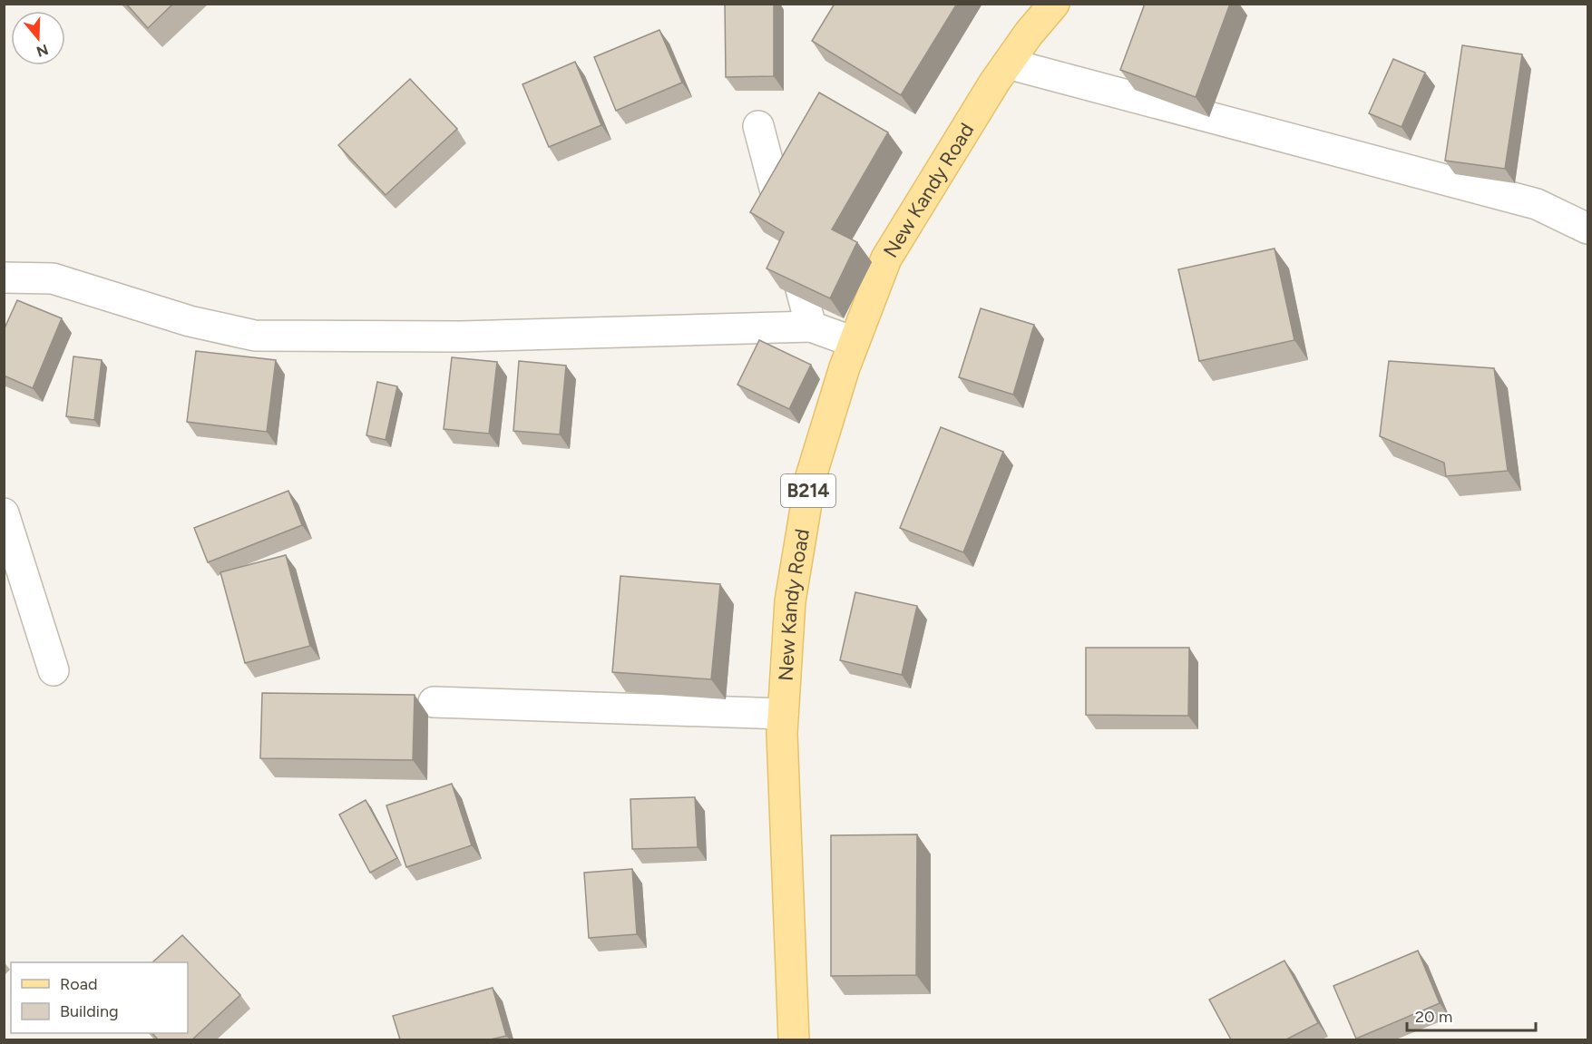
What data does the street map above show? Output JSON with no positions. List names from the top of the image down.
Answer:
{
  "streets": {
    "main road": ["New Kandy Road", "B214"]
  },
  "legend": ["Road", "Building"],
  "scale_bar": "20 m",
  "north": "bottom"
}
